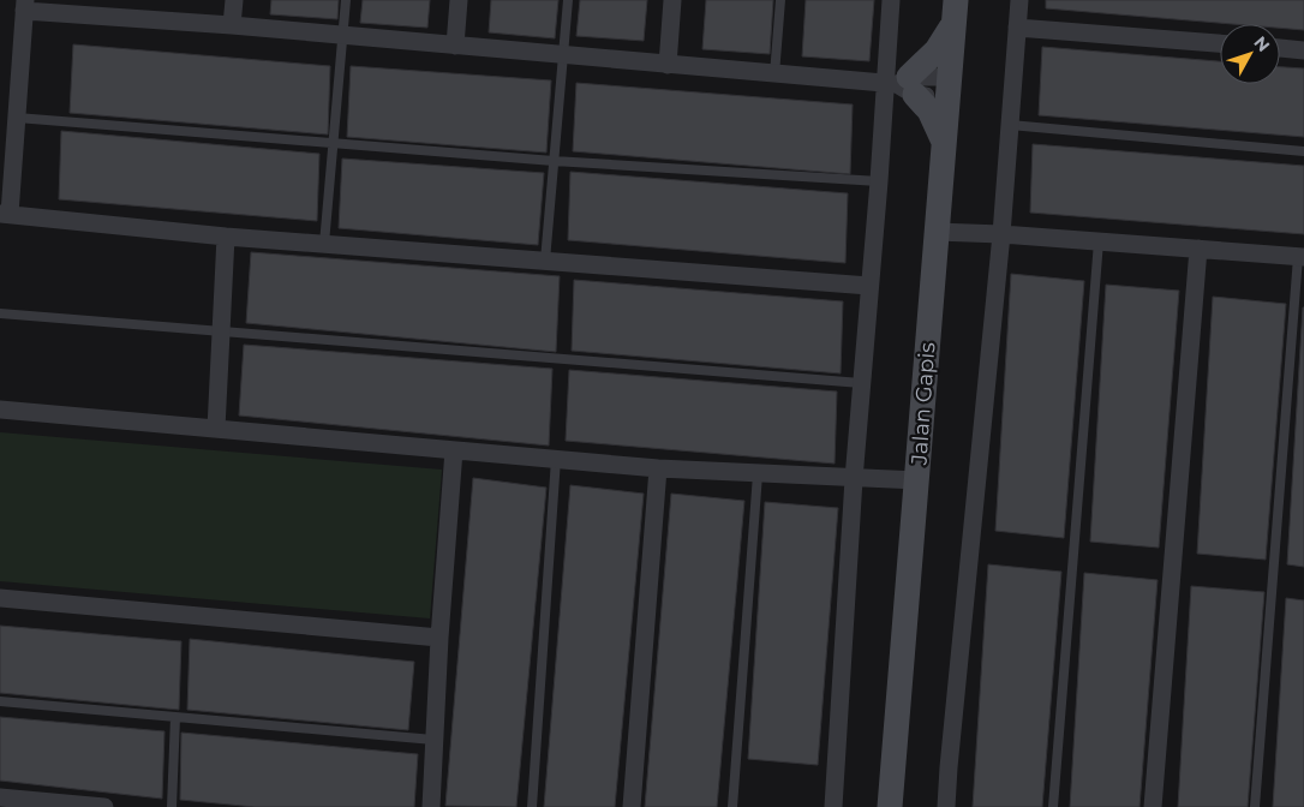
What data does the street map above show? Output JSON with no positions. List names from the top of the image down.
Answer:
{
  "streets": {
    "street": ["Jalan Gapis"]
  },
  "north": "top right"
}
